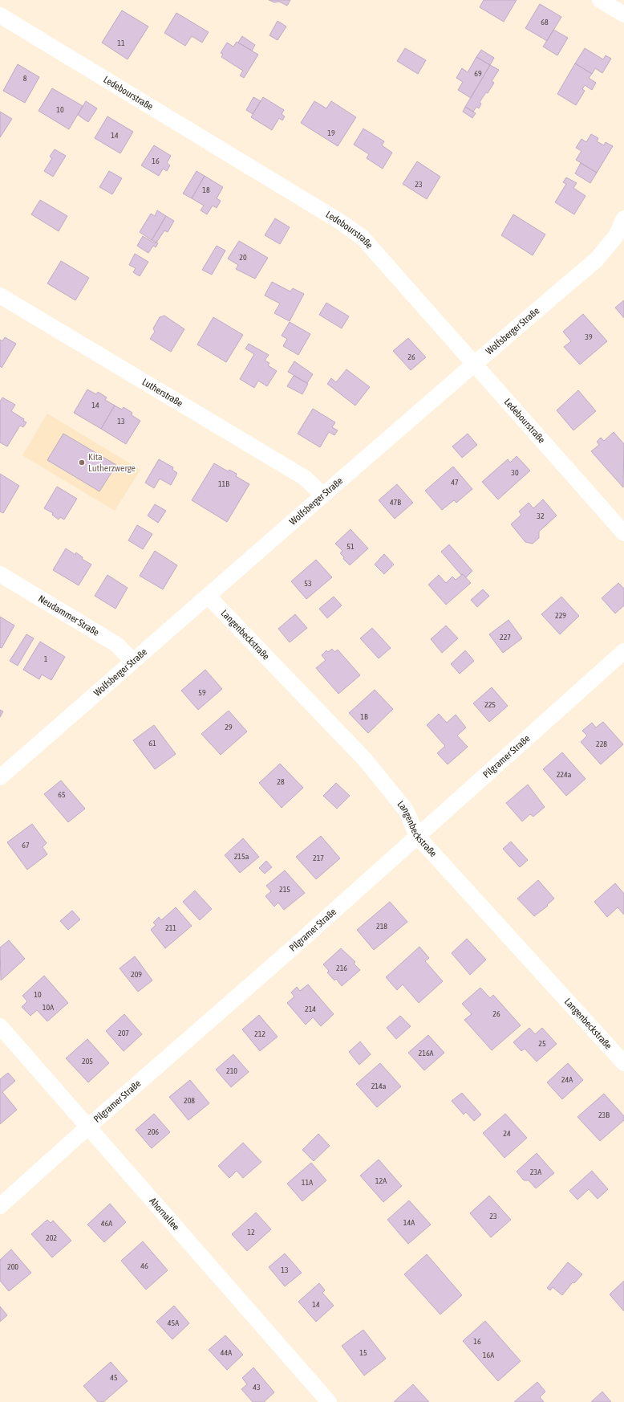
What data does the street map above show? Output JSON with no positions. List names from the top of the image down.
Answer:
{
  "streets": {
    "street": [
      "Ledebourstraße",
      "Wolfsberger Straße",
      "Lutherstraße",
      "Neudammer Straße",
      "Langenbeckstraße",
      "Pilgramer Straße",
      "Ahornallee"
    ]
  },
  "crossings": [
    ["Ledebourstraße", "Wolfsberger Straße"],
    ["Wolfsberger Straße", "Lutherstraße"],
    ["Wolfsberger Straße", "Neudammer Straße"],
    ["Wolfsberger Straße", "Langenbeckstraße"],
    ["Langenbeckstraße", "Pilgramer Straße"],
    ["Pilgramer Straße", "Ahornallee"]
  ],
  "places": ["Kita Lutherzwerge"],
  "house_numbers": [
    "68",
    "11",
    "69",
    "8",
    "10",
    "19",
    "14",
    "16",
    "23",
    "18",
    "20",
    "39",
    "26",
    "14",
    "13",
    "30",
    "47",
    "11B",
    "47B",
    "32",
    "51",
    "53",
    "229",
    "227",
    "1",
    "59",
    "225",
    "1B",
    "29",
    "61",
    "228",
    "224a",
    "28",
    "65",
    "67",
    "215a",
    "217",
    "215",
    "218",
    "211",
    "216",
    "209",
    "10",
    "10A",
    "214",
    "26",
    "207",
    "212",
    "25",
    "216A",
    "205",
    "210",
    "24A",
    "214a",
    "208",
    "23B",
    "206",
    "24",
    "23A",
    "12A",
    "11A",
    "23",
    "14A",
    "46A",
    "12",
    "202",
    "46",
    "200",
    "13",
    "14",
    "45A",
    "16",
    "44A",
    "15",
    "16A",
    "45",
    "43"
  ]
}
